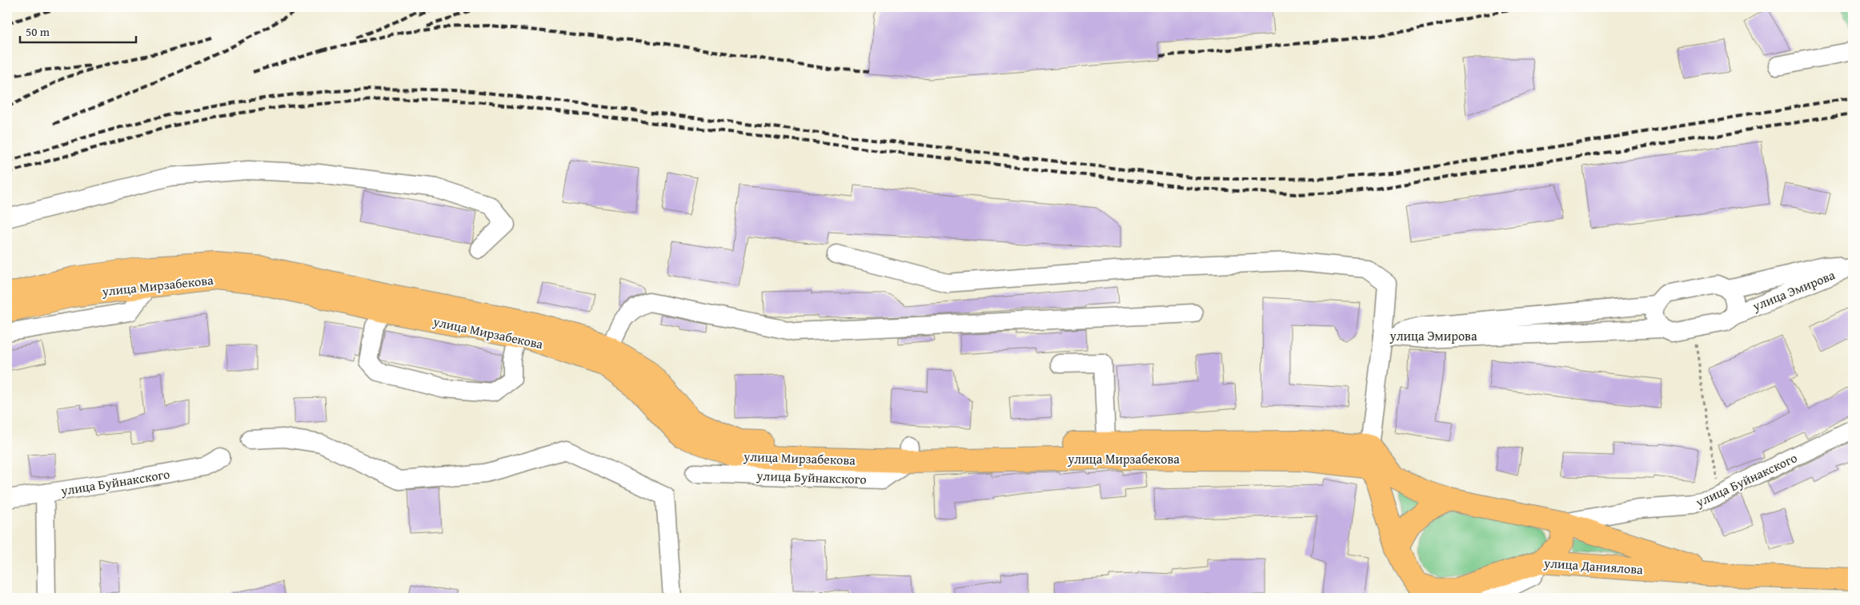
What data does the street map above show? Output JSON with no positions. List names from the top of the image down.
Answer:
{
  "streets": {
    "main road": ["улица Мирзабекова", "улица Даниялова"],
    "street": ["улица Эмирова", "улица Буйнакского"]
  },
  "crossings": [
    ["улица Мирзабекова", "улица Буйнакского"],
    ["улица Мирзабекова", "улица Даниялова"],
    ["улица Буйнакского", "улица Даниялова"]
  ],
  "scale_bar": "50 m"
}
